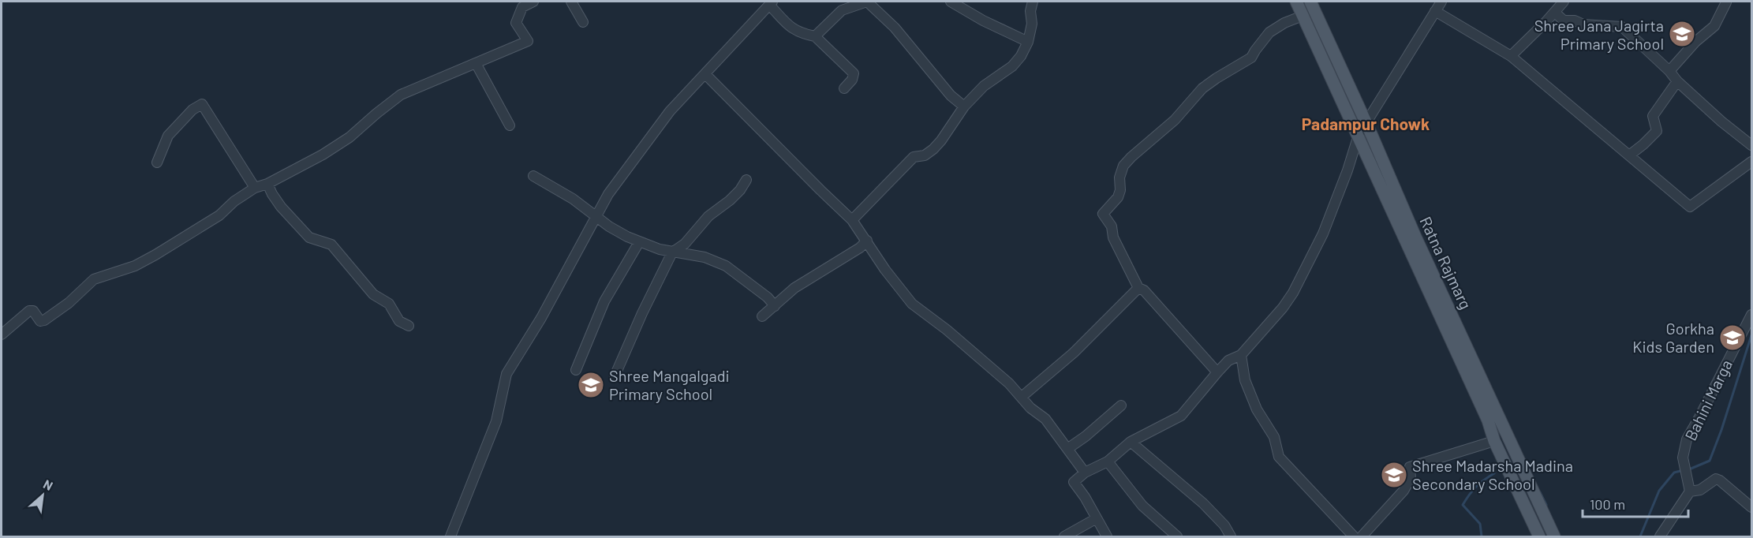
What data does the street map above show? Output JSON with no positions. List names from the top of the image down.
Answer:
{
  "streets": {
    "main road": ["Ratna Rajmarg"],
    "street": ["Bahini Marga"]
  },
  "districts": ["Padampur Chowk"],
  "places": {
    "school or university": [
      "Shree Jana Jagirta Primary School",
      "Gorkha Kids Garden",
      "Shree Mangalgadi Primary School",
      "Shree Madarsha Madina Secondary School"
    ]
  },
  "scale_bar": "100 m",
  "north": "top right"
}
